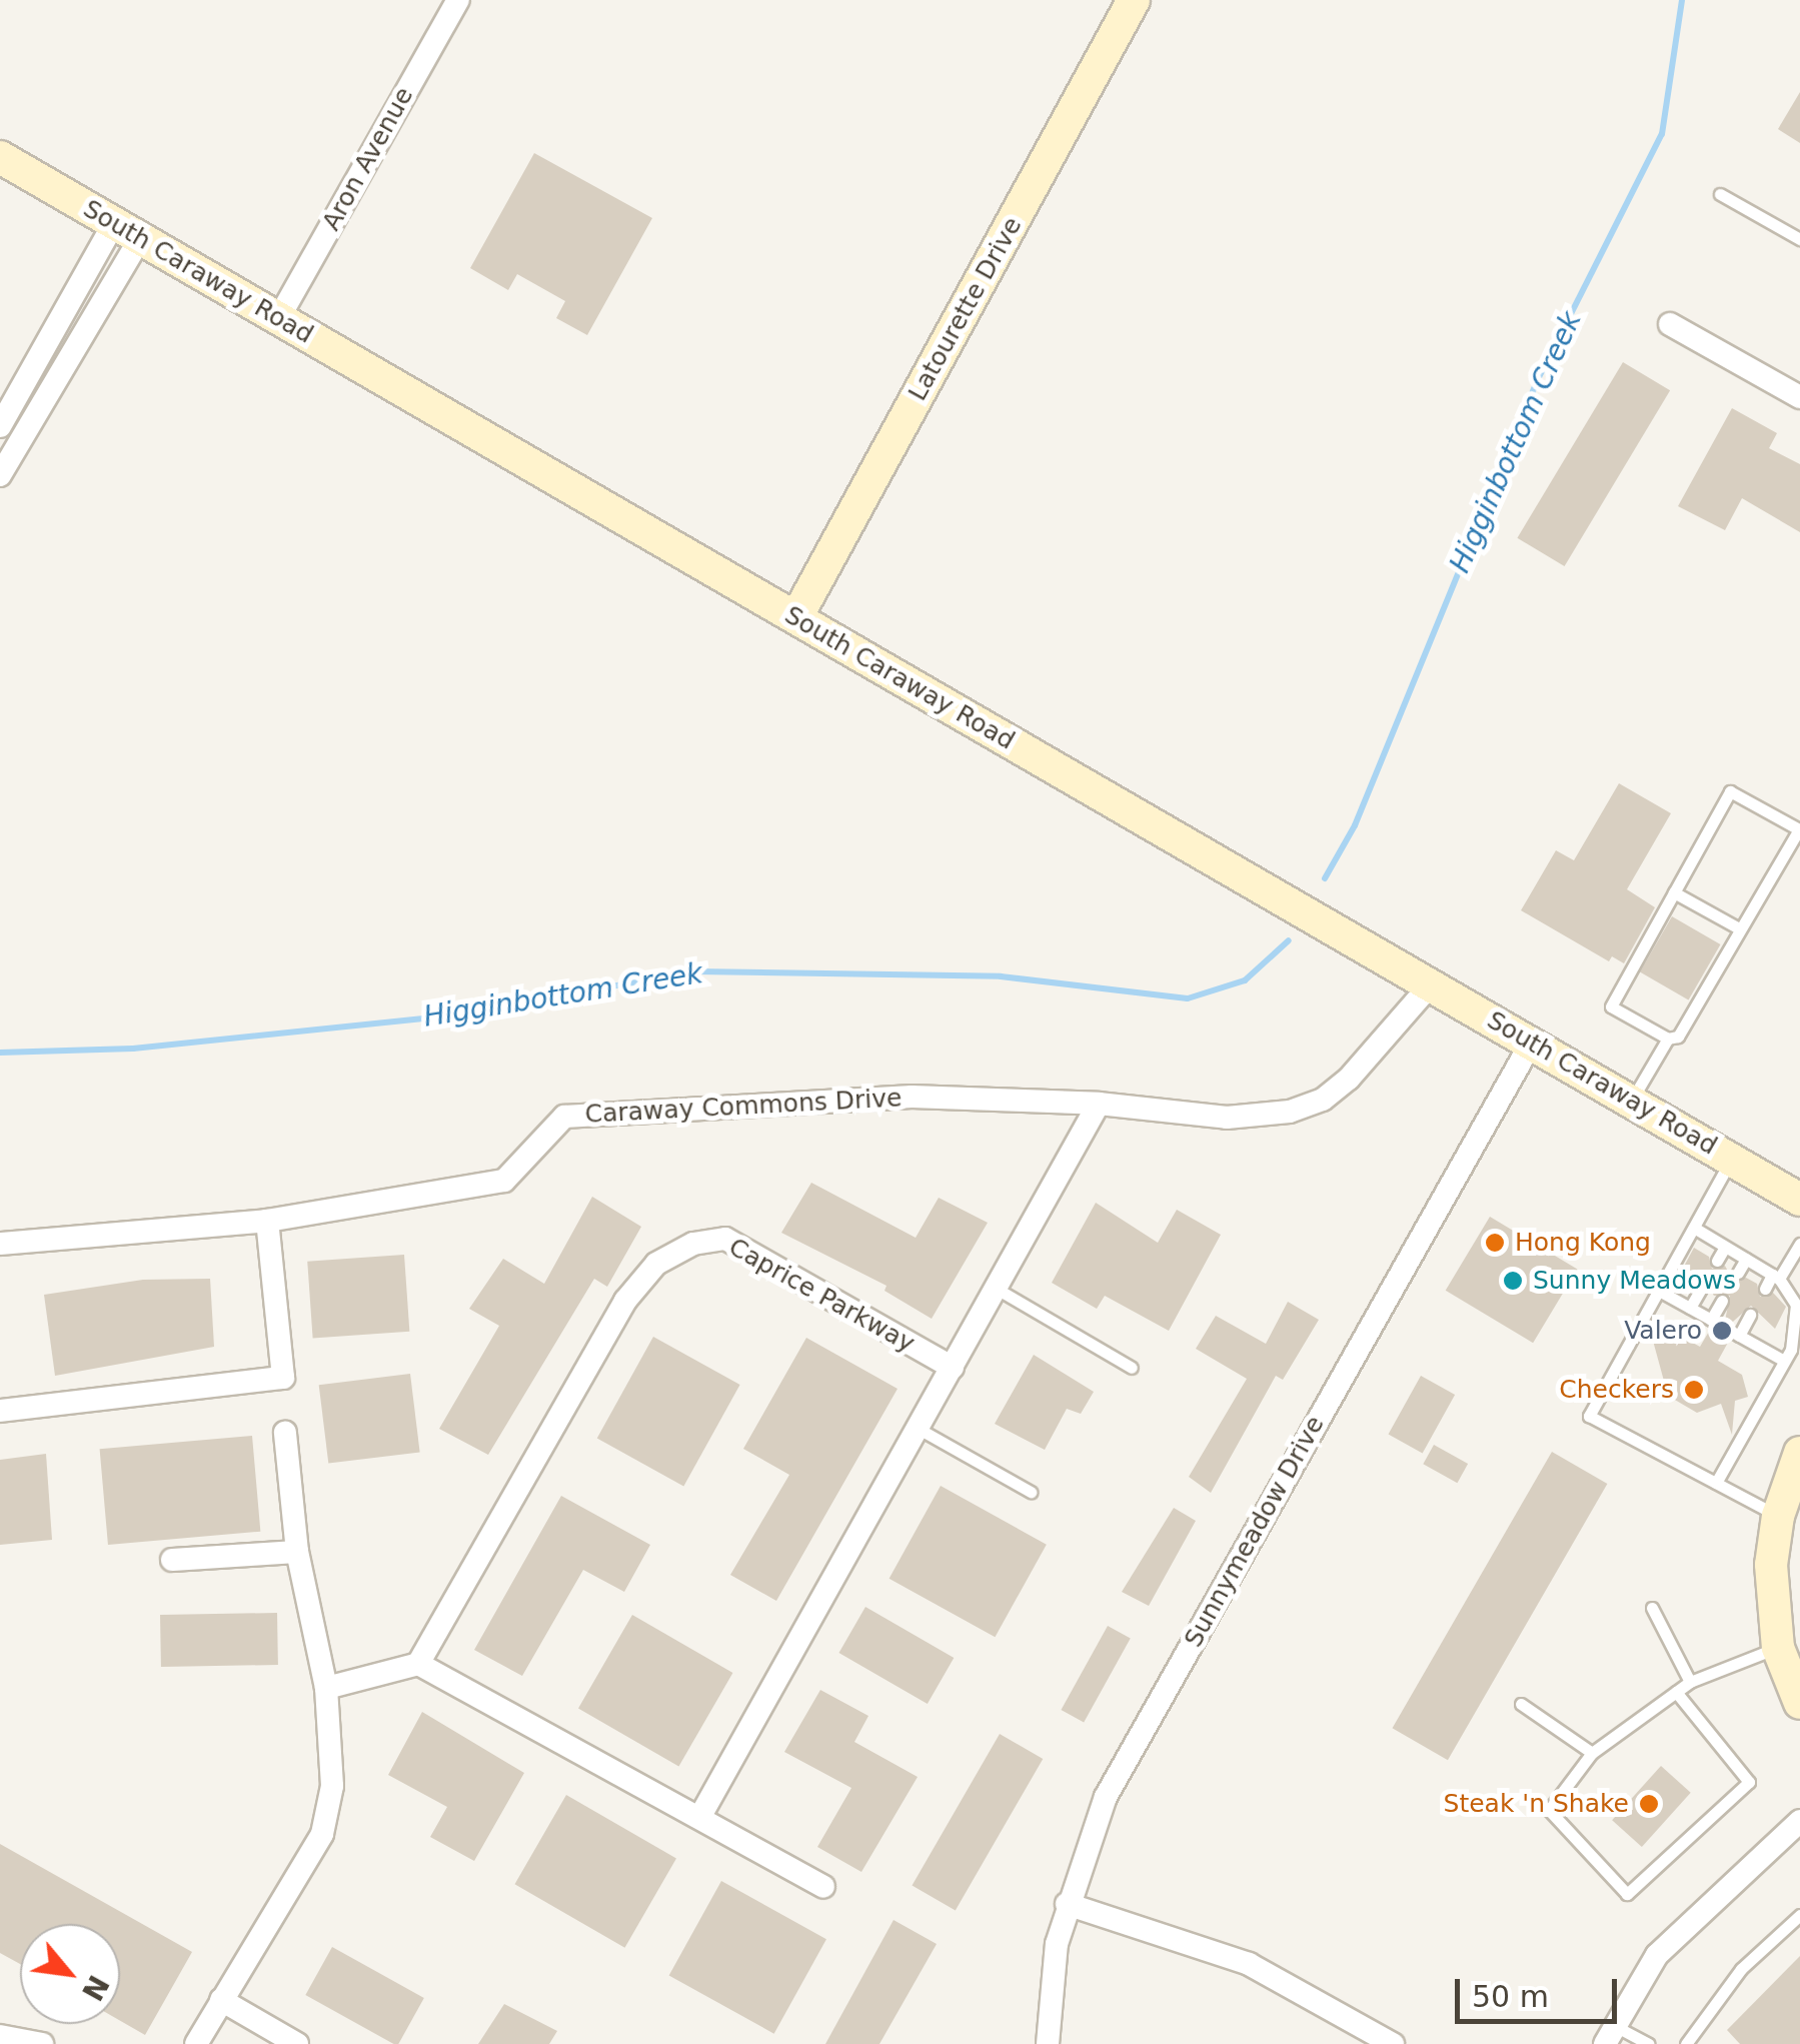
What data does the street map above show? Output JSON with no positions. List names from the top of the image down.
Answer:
{
  "streets": {
    "street": [
      "Aron Avenue",
      "South Caraway Road",
      "Latourette Drive",
      "Caraway Commons Drive",
      "Caprice Parkway",
      "Sunnymeadow Drive"
    ]
  },
  "crossings": [
    ["Aron Avenue", "South Caraway Road"],
    ["South Caraway Road", "Latourette Drive"],
    ["South Caraway Road", "Sunnymeadow Drive"]
  ],
  "water": ["Higginbottom Creek"],
  "places": [
    "Hong Kong",
    "Sunny Meadows",
    "Valero",
    "Checkers",
    "Steak 'n Shake"
  ],
  "scale_bar": "50 m",
  "north": "bottom right"
}
